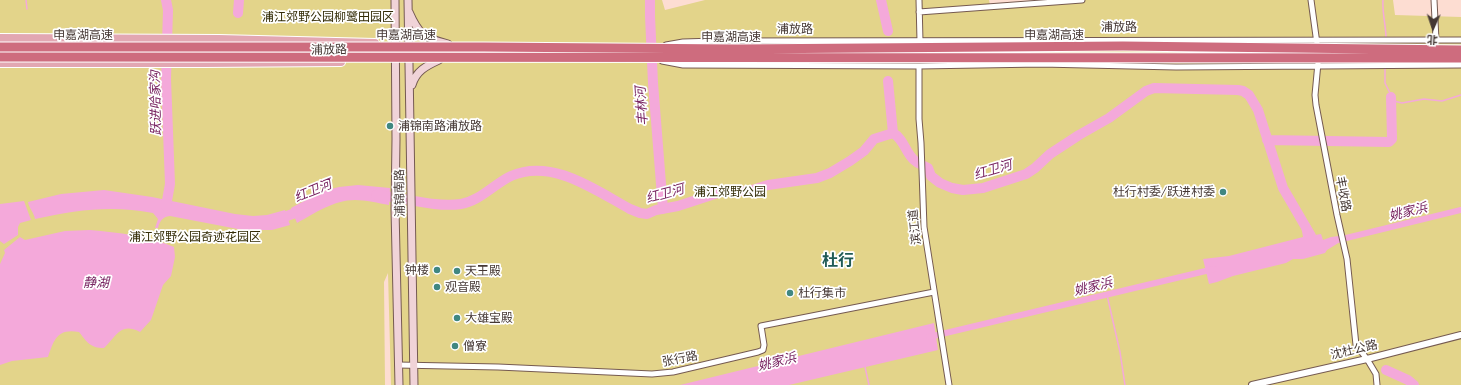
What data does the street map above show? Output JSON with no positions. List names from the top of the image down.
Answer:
{
  "streets": {
    "highway": ["申嘉湖高速"],
    "main road": ["浦放路", "浦锦南路"],
    "street": [
      "丰收路",
      "滨江道",
      "沈杜公路",
      "张行路"
    ]
  },
  "crossings": [
    ["浦放路", "浦锦南路"],
    ["浦放路", "丰收路"],
    ["浦放路", "滨江道"],
    ["浦锦南路", "张行路"],
    ["丰收路", "沈杜公路"],
    ["滨江道", "张行路"]
  ],
  "districts": ["杜行"],
  "water": [
    "跃进哈家沟",
    "丰林河",
    "红卫河",
    "姚家浜",
    "静湖"
  ],
  "parks": ["浦江郊野公园柳鹭田园区", "浦江郊野公园", "浦江郊野公园奇迹花园区"],
  "places": [
    "浦锦南路浦放路",
    "杜行村委/跃进村委",
    "钟楼",
    "天王殿",
    "观音殿",
    "杜行集市",
    "大雄宝殿",
    "僧寮"
  ],
  "north": "bottom"
}
